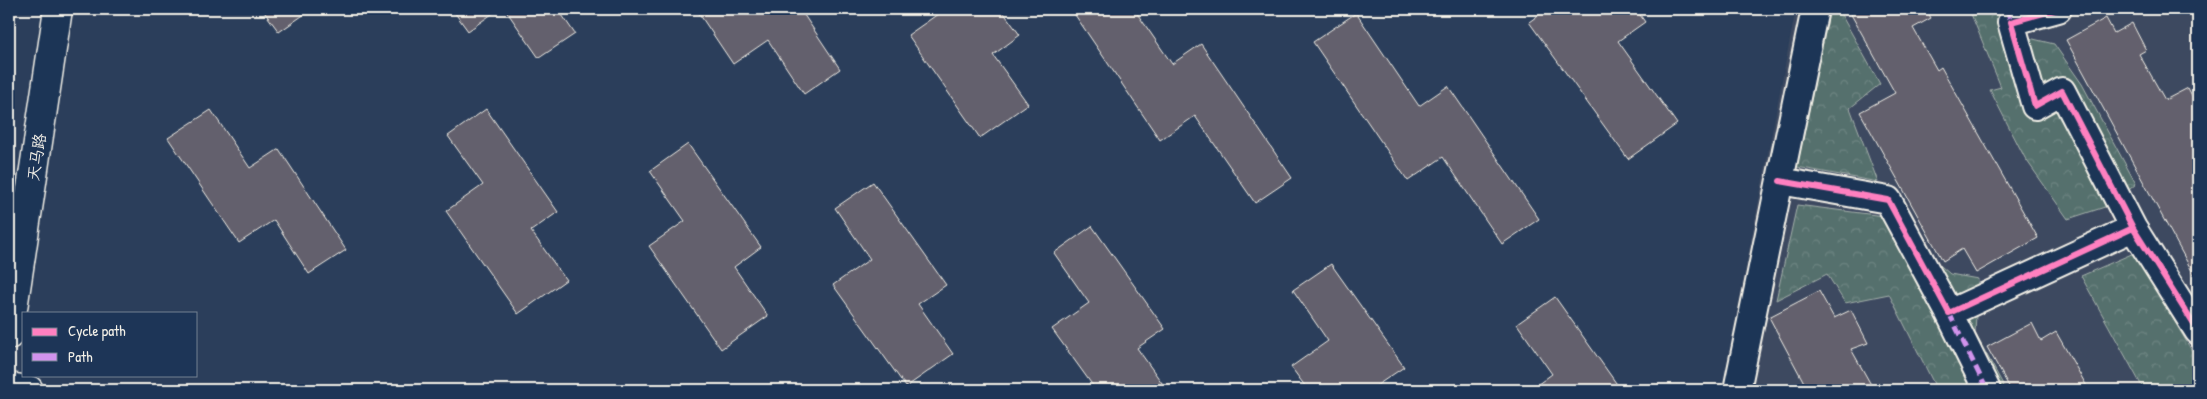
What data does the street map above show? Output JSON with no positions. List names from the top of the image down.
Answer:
{
  "streets": {
    "main road": ["天马路"]
  },
  "legend": ["Cycle path", "Path"]
}
